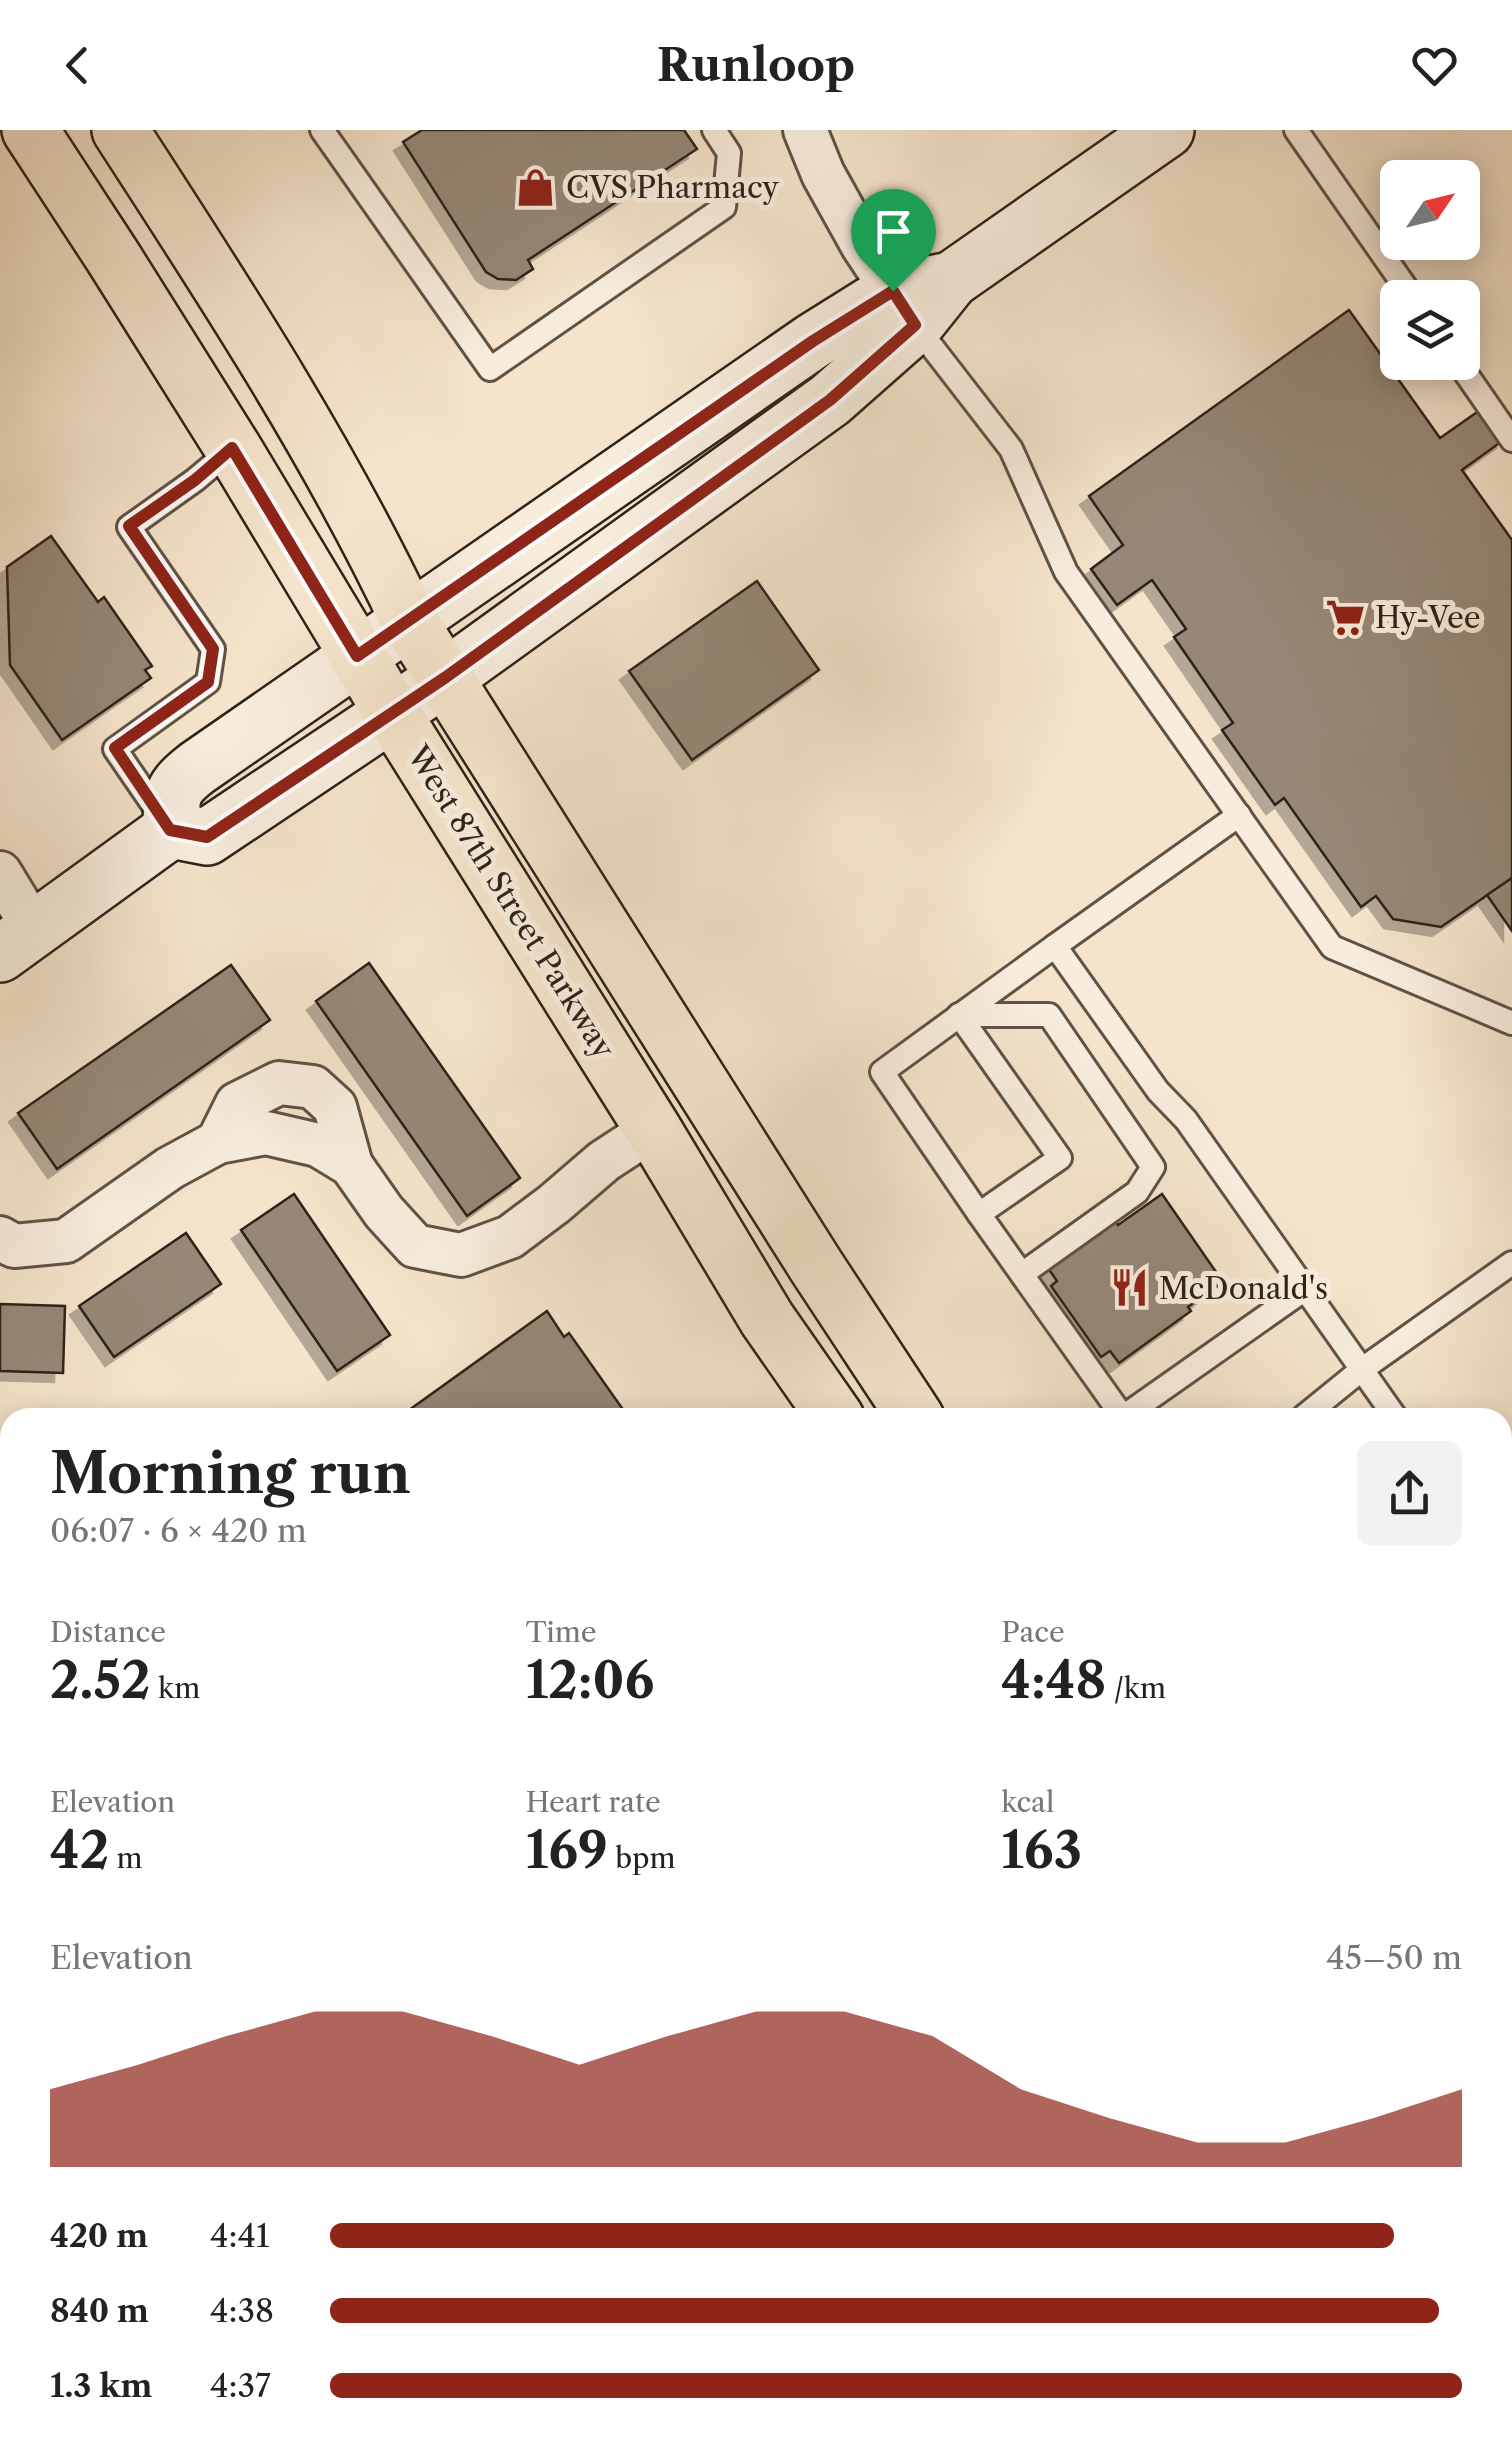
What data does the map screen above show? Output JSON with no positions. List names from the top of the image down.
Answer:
{
  "streets": {
    "main road": ["West 87th Street Parkway"]
  },
  "places": {
    "shop": ["CVS Pharmacy"],
    "supermarket": ["Hy-Vee"],
    "restaurant": ["McDonald's"]
  },
  "north": "top right",
  "page": {
    "header": "Runloop",
    "heading": ["Morning run", "06:07 · 6 × 420 m"],
    "stats": [
      ["Distance", "2.52 km"],
      ["Time", "12:06"],
      ["Pace", "4:48 /km"],
      ["Elevation", "42 m"],
      ["Heart rate", "169 bpm"],
      ["kcal", "163"]
    ],
    "chart": ["Elevation", "45–50 m"],
    "list": [
      {
        "name": "420 m",
        "note": "4:41"
      },
      {
        "name": "840 m",
        "note": "4:38"
      },
      {
        "name": "1.3 km",
        "note": "4:37"
      }
    ]
  }
}
